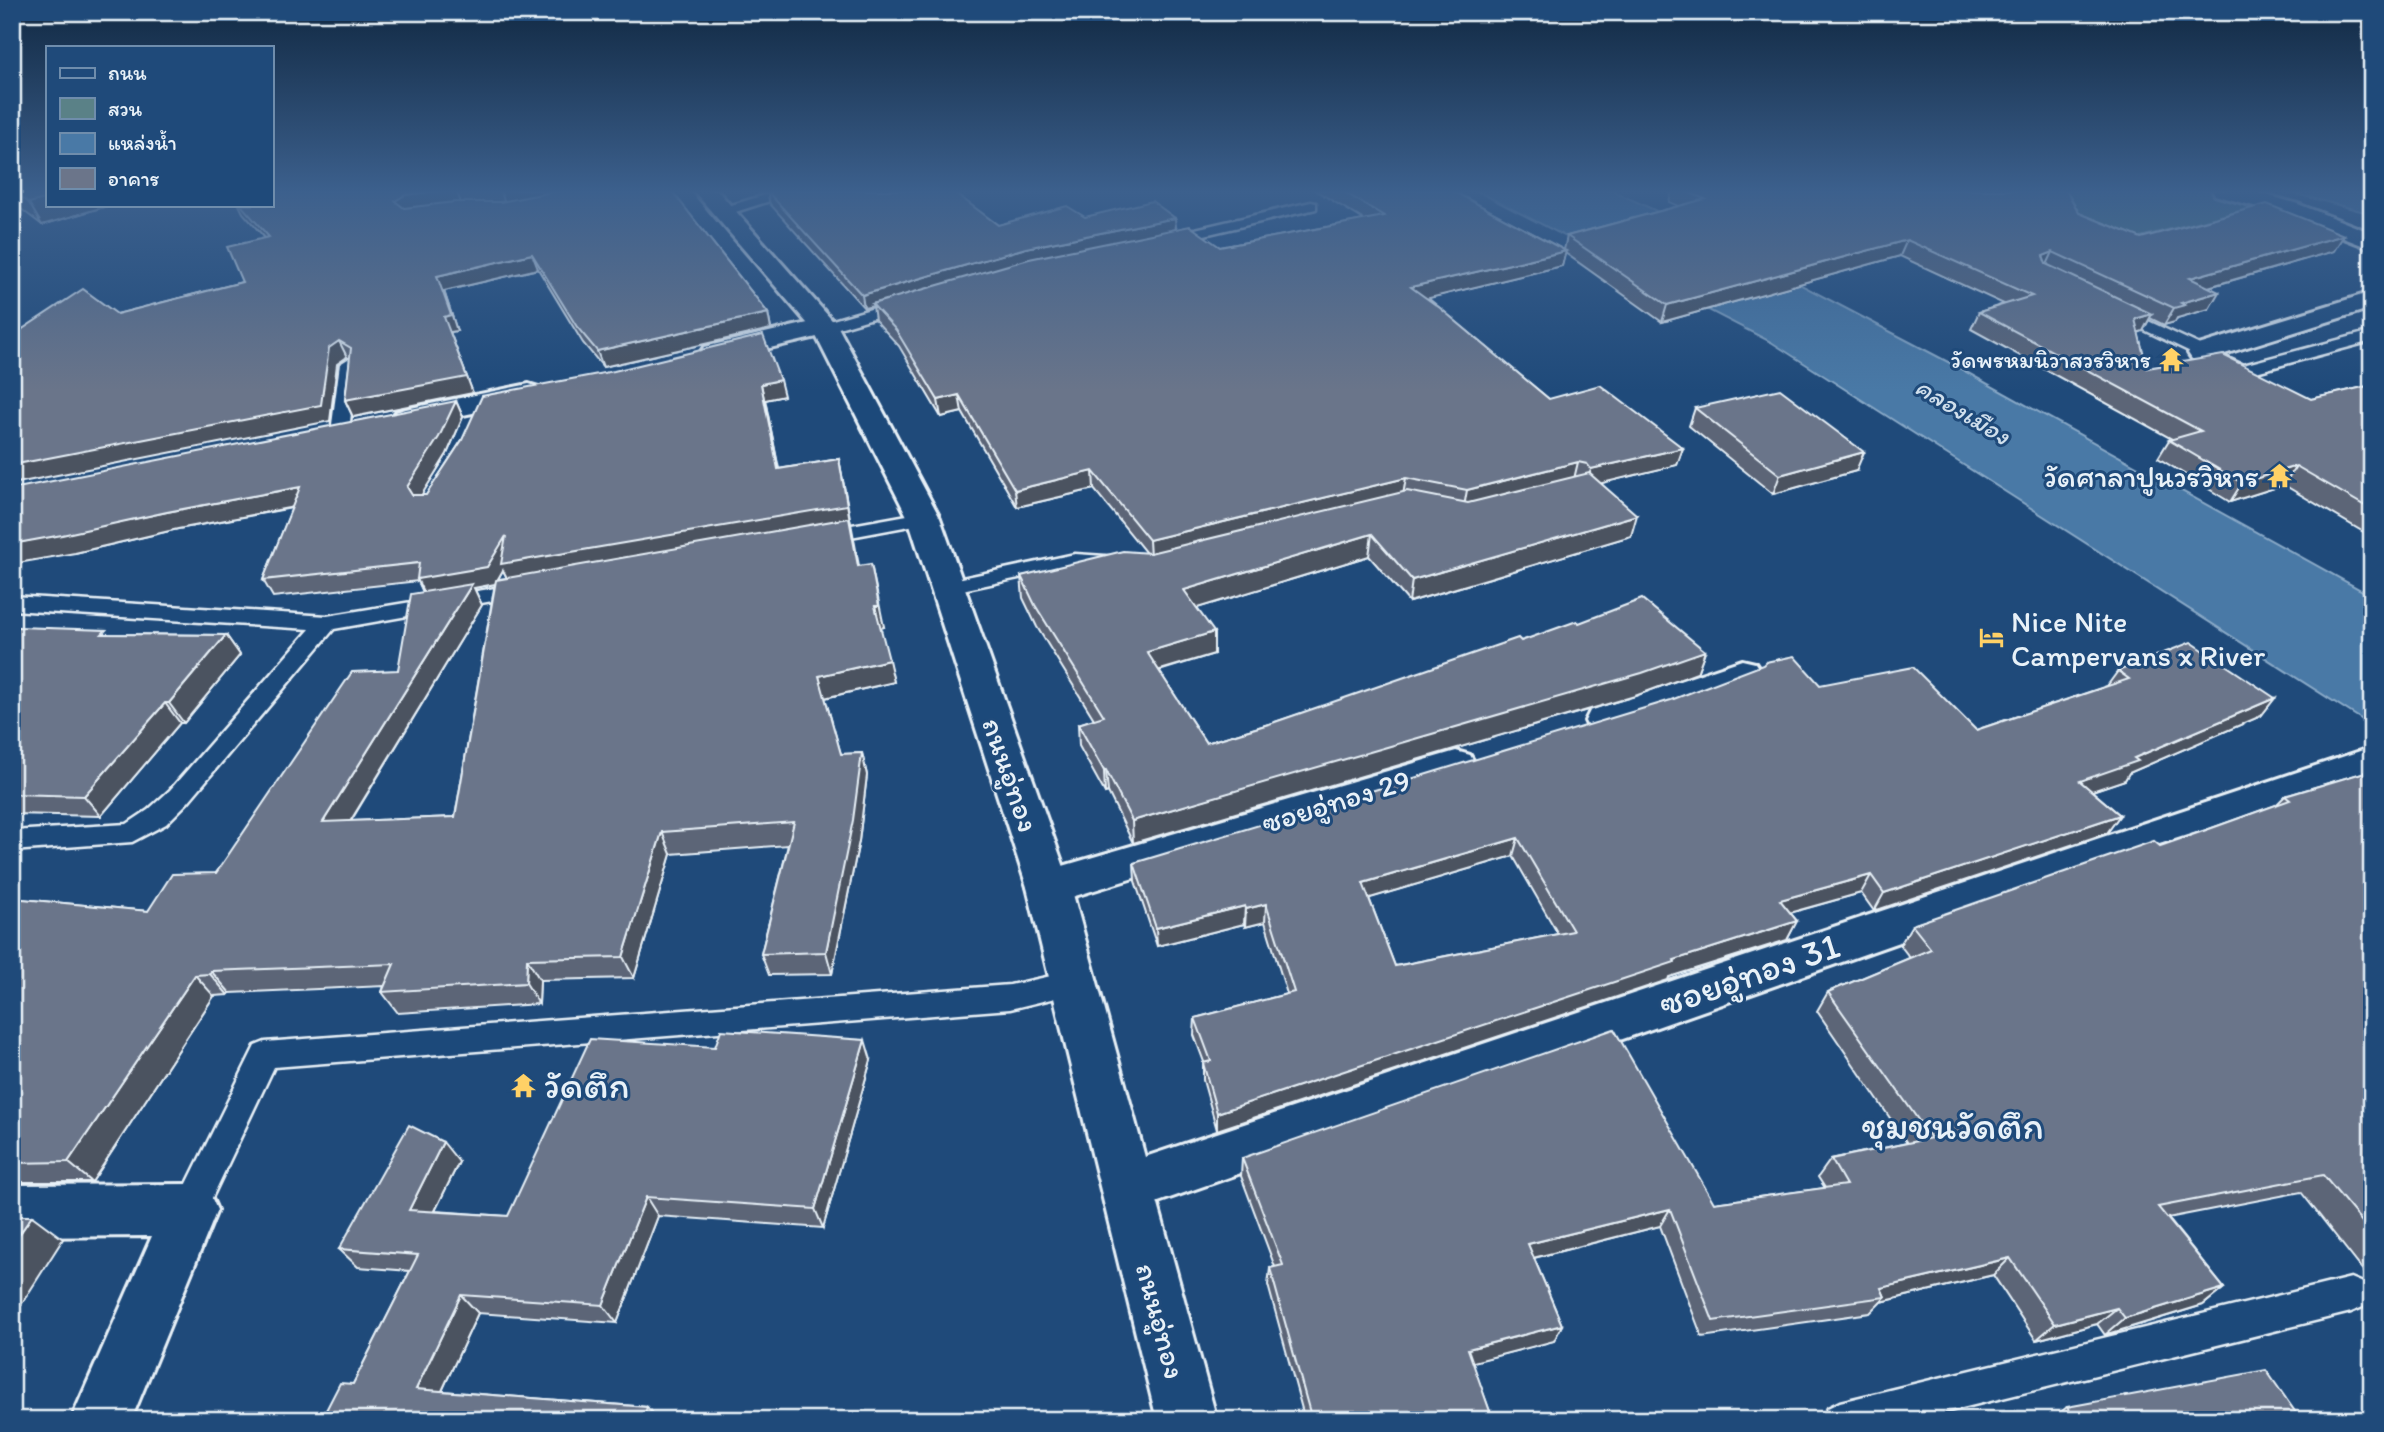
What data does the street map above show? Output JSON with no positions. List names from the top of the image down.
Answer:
{
  "streets": {
    "street": ["ถนนอู่ทอง", "ซอยอู่ทอง 29", "ซอยอู่ทอง 31"]
  },
  "crossings": [
    ["ถนนอู่ทอง", "ซอยอู่ทอง 29"],
    ["ถนนอู่ทอง", "ซอยอู่ทอง 31"]
  ],
  "districts": ["ชุมชนวัดตึก"],
  "water": ["คลองเมือง"],
  "places": {
    "temple": ["วัดพรหมนิวาสวรวิหาร", "วัดศาลาปูนวรวิหาร", "วัดตึก"],
    "hotel": ["Nice Nite Campervans x River"]
  },
  "legend": [
    "ถนน",
    "สวน",
    "แหล่งน้ำ",
    "อาคาร"
  ]
}
